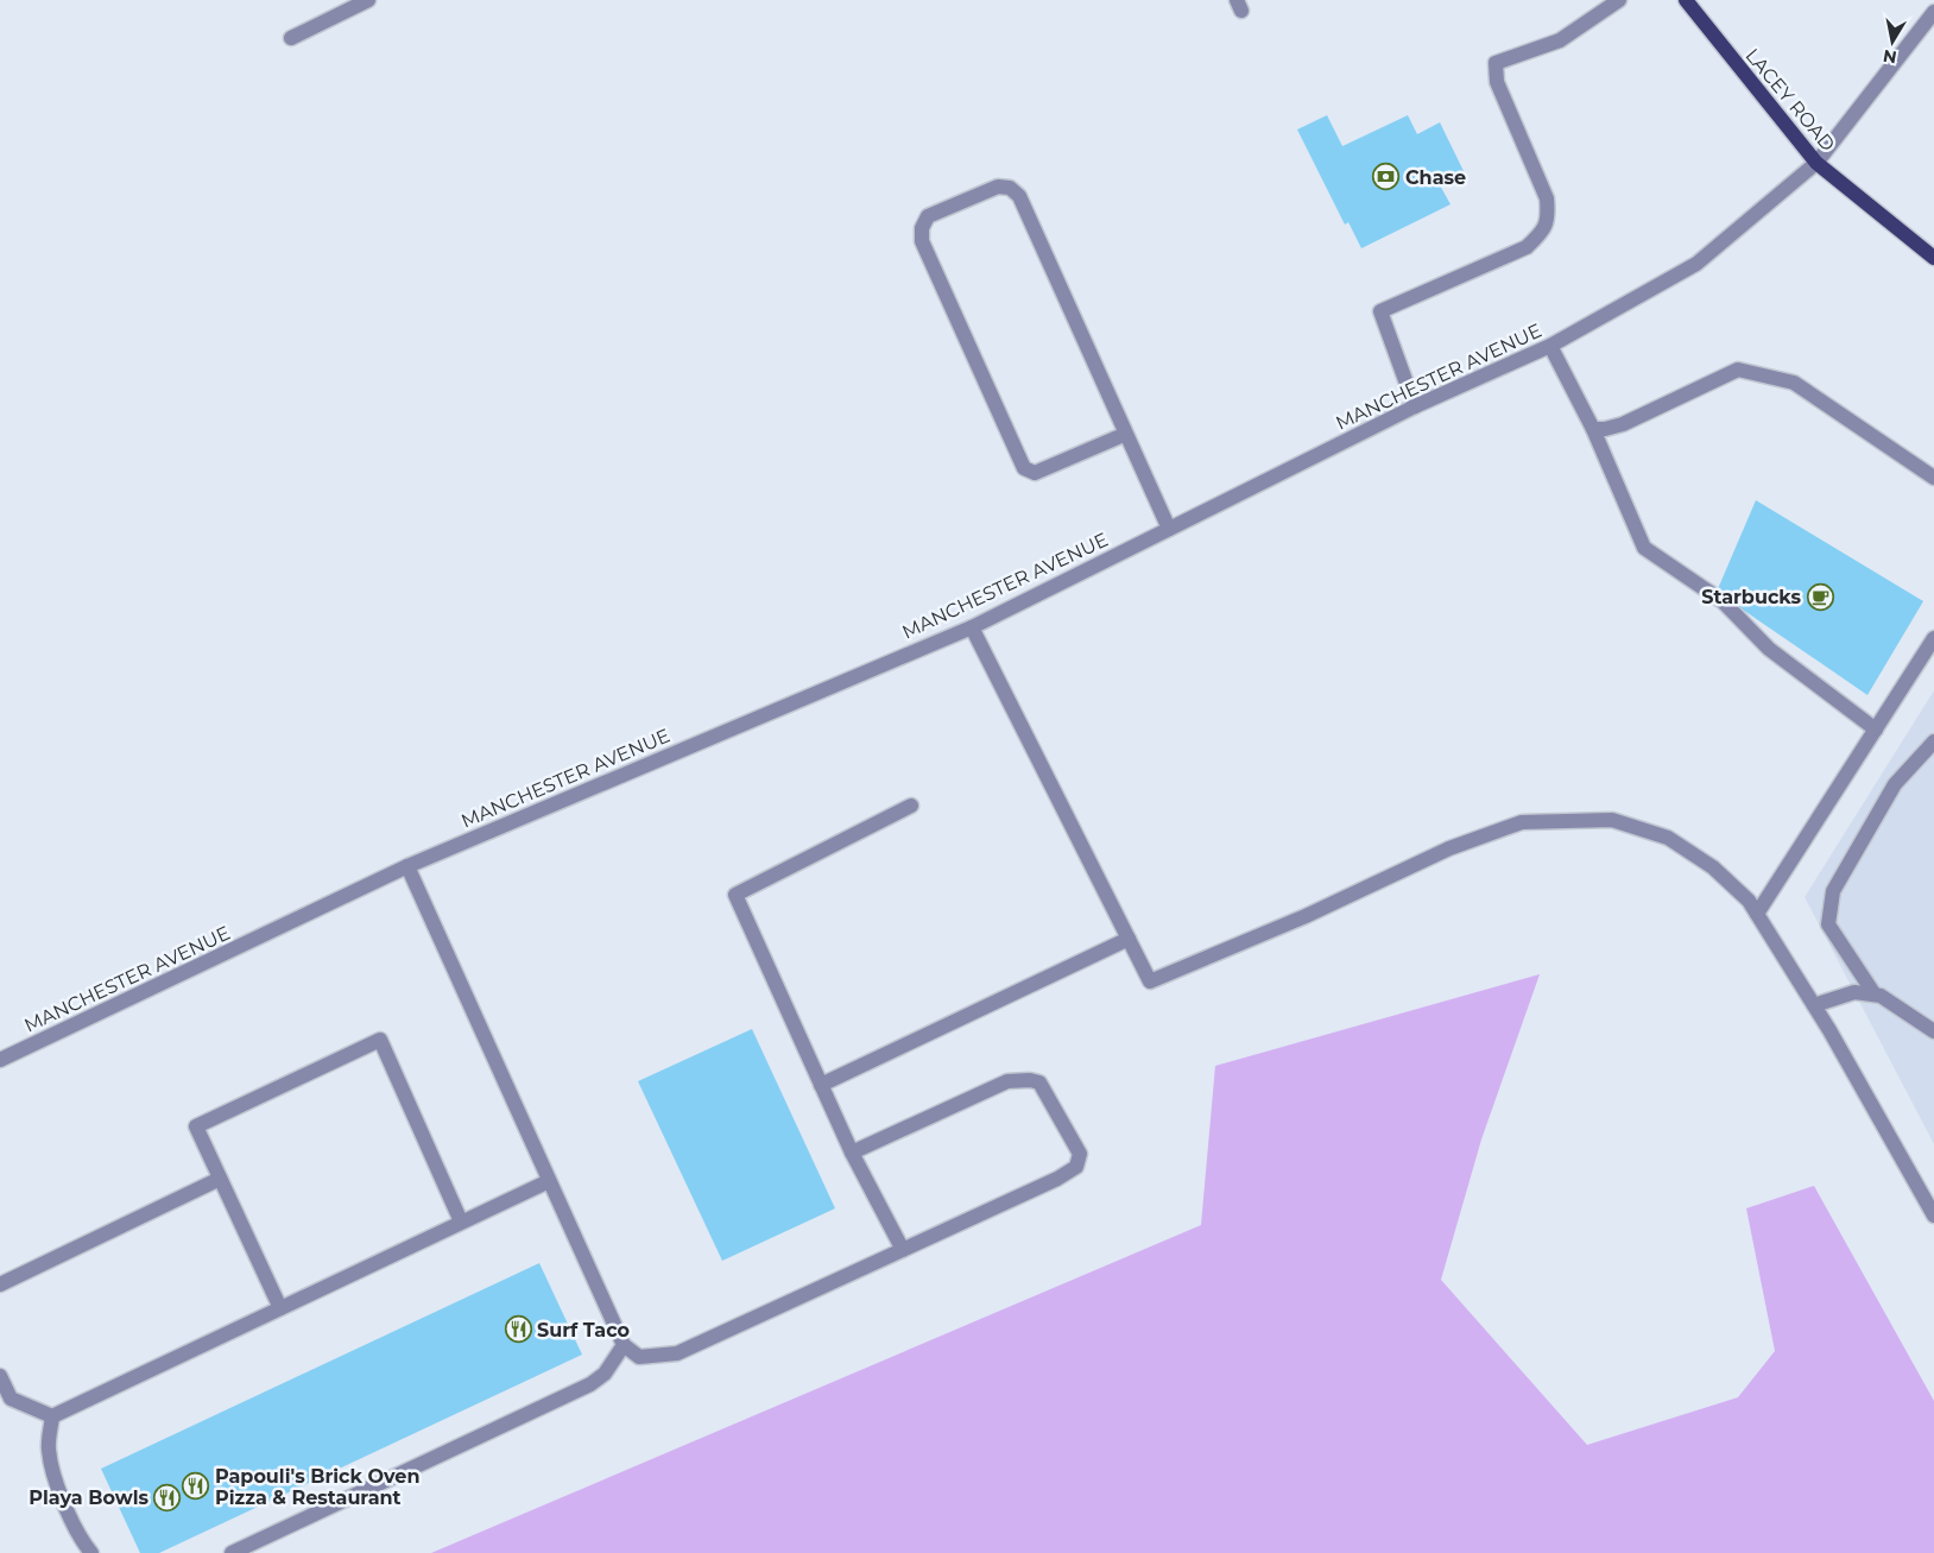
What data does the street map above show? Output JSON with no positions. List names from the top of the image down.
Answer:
{
  "streets": {
    "main road": ["LACEY ROAD"],
    "street": ["MANCHESTER AVENUE"]
  },
  "crossings": [
    ["LACEY ROAD", "MANCHESTER AVENUE"]
  ],
  "places": {
    "bank": ["Chase"],
    "cafe": ["Starbucks"],
    "restaurant": ["Surf Taco", "Papouli's Brick Oven Pizza & Restaurant", "Playa Bowls"]
  },
  "north": "bottom"
}
